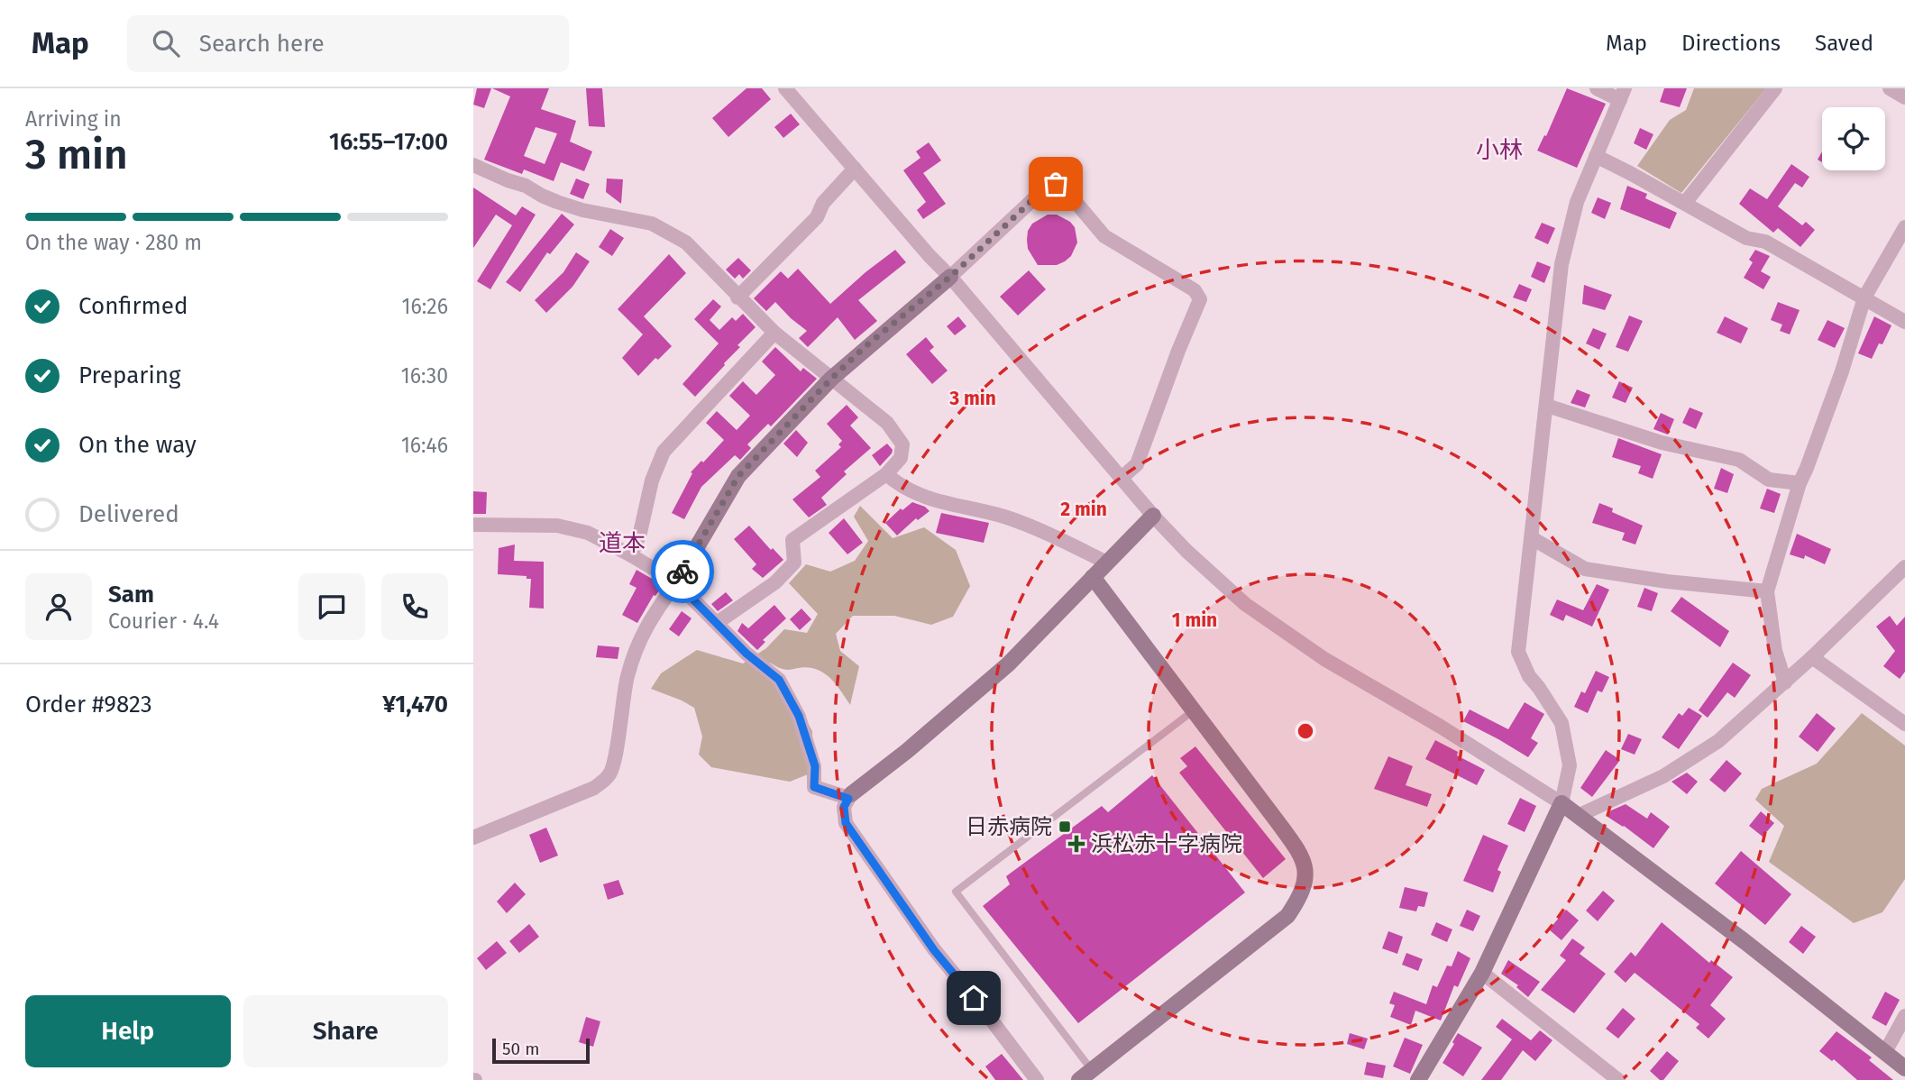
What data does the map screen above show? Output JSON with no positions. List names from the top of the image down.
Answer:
{
  "districts": ["小林", "道本"],
  "places": {
    "transit": ["日赤病院"],
    "health": ["浜松赤十字病院"]
  },
  "scale_bar": "50 m",
  "page": {
    "header": "Map",
    "search": "Search here",
    "nav": ["Map", "Directions", "Saved"],
    "heading": ["3 min", "Arriving in", "16:55–17:00"],
    "panel": [
      "Sam",
      "Courier · 4.4",
      "Order #9823",
      "¥1,470"
    ],
    "bar": "On the way · 280 m",
    "list": [
      ["Confirmed", "16:26"],
      ["Preparing", "16:30"],
      ["On the way", "16:46"],
      "Delivered"
    ],
    "buttons": ["Help", "Share"],
    "scale": "50 m"
  },
  "rings": ["3 min", "2 min", "1 min"]
}
